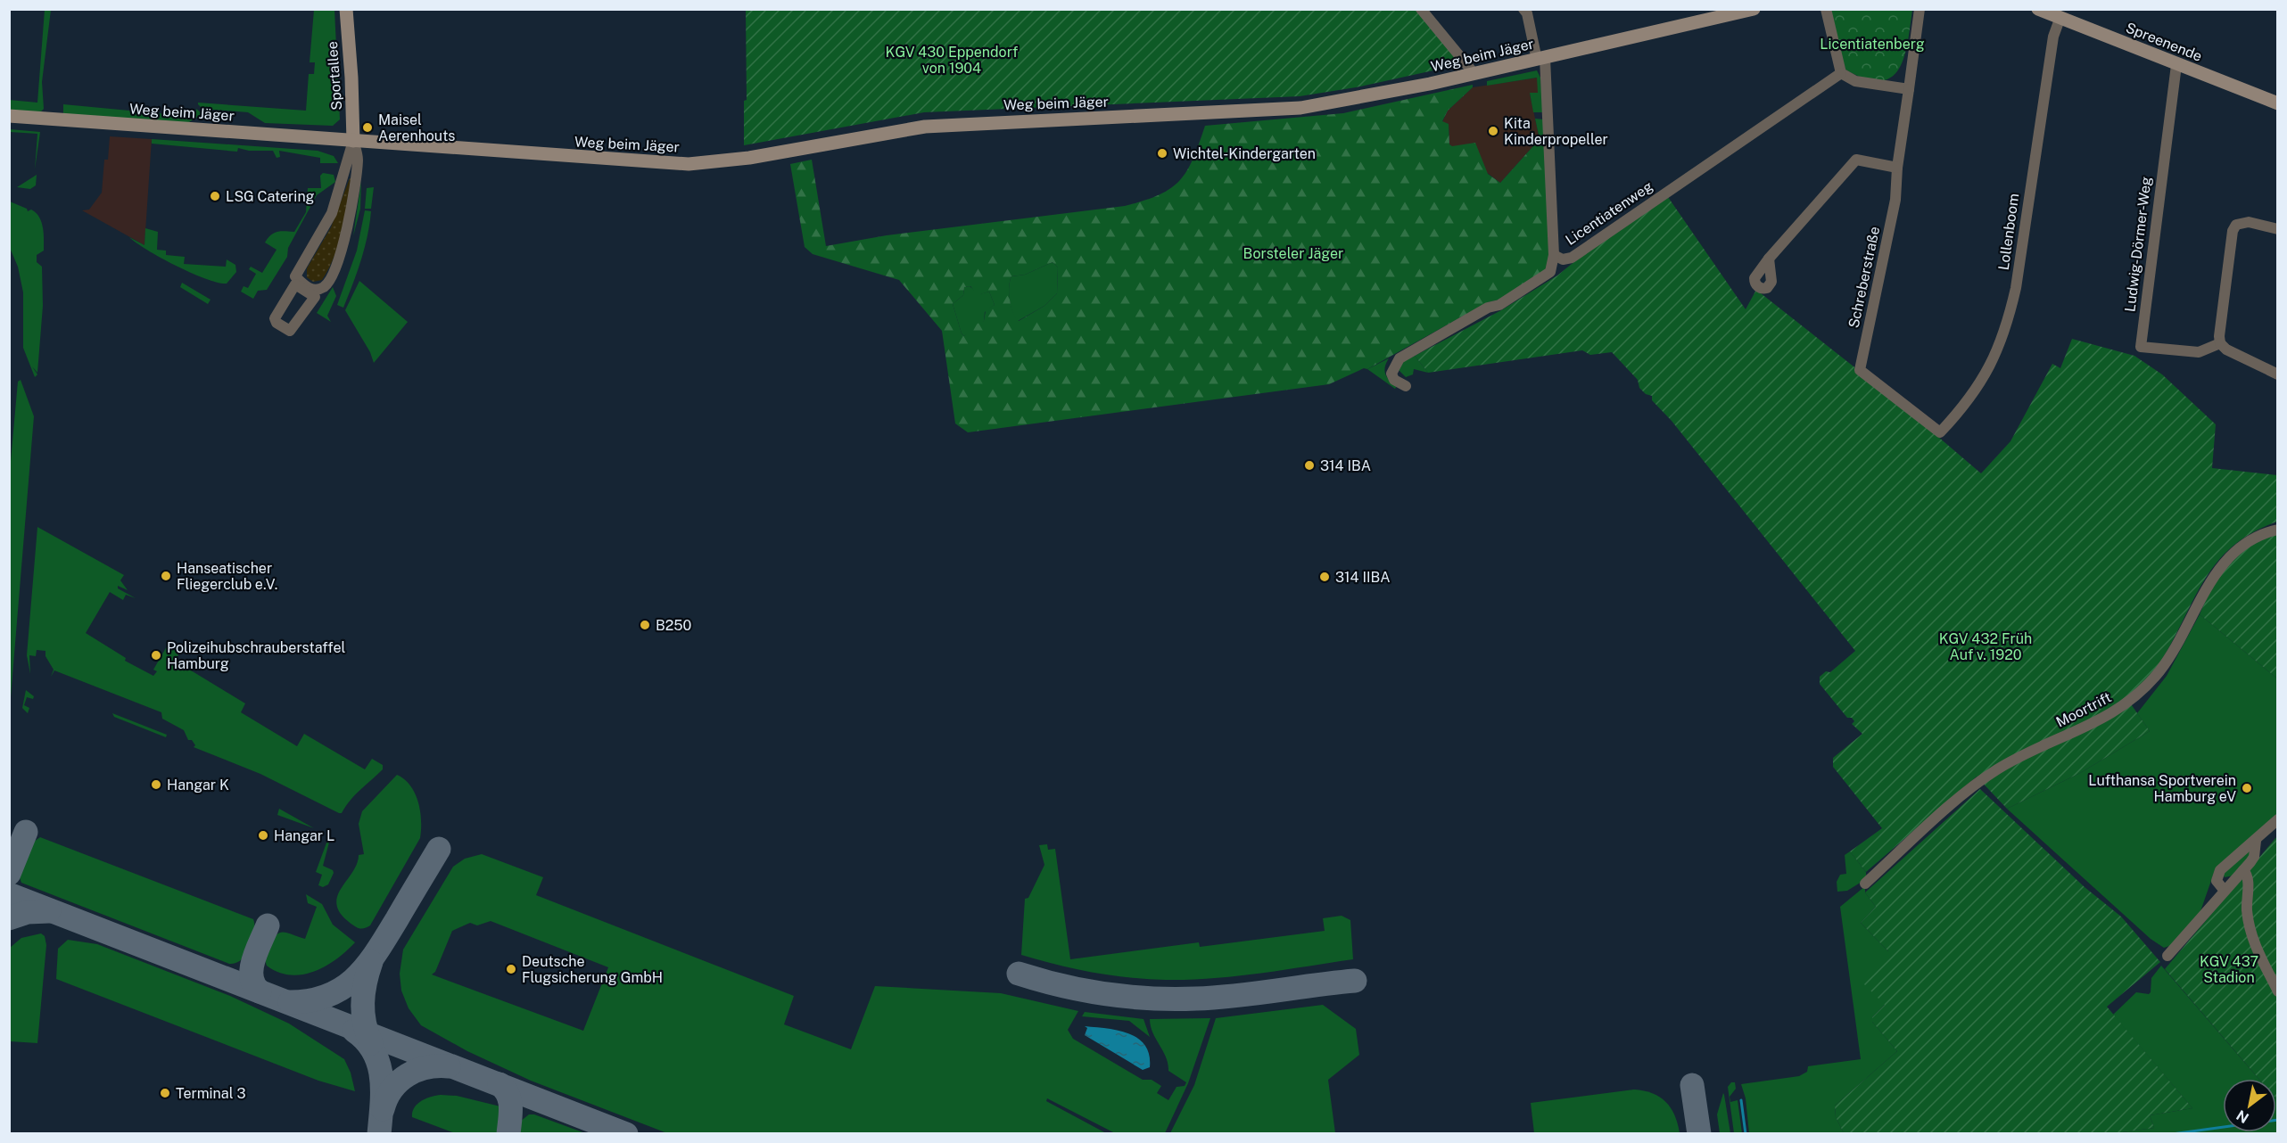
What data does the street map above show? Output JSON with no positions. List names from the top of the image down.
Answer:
{
  "streets": {
    "street": [
      "Spreenende",
      "Weg beim Jäger",
      "Sportallee",
      "Licentiatenweg",
      "Lollenboom",
      "Ludwig-Dörmer-Weg",
      "Schreberstraße",
      "Moortrift"
    ]
  },
  "crossings": [
    ["Spreenende", "Lollenboom"],
    ["Spreenende", "Ludwig-Dörmer-Weg"],
    ["Weg beim Jäger", "Sportallee"],
    ["Lollenboom", "Schreberstraße"]
  ],
  "parks": [
    "Licentiatenberg",
    "KGV 430 Eppendorf von 1904",
    "Borsteler Jäger",
    "KGV 432 Früh Auf v. 1920",
    "KGV 437 Stadion"
  ],
  "places": [
    "Maisel Aerenhouts",
    "Kita Kinderpropeller",
    "Wichtel-Kindergarten",
    "LSG Catering",
    "314 IBA",
    "Hanseatischer Fliegerclub e.V.",
    "314 IIBA",
    "B250",
    "Polizeihubschrauberstaffel Hamburg",
    "Hangar K",
    "Lufthansa Sportverein Hamburg eV",
    "Hangar L",
    "Deutsche Flugsicherung GmbH",
    "Terminal 3"
  ],
  "north": "bottom left"
}
